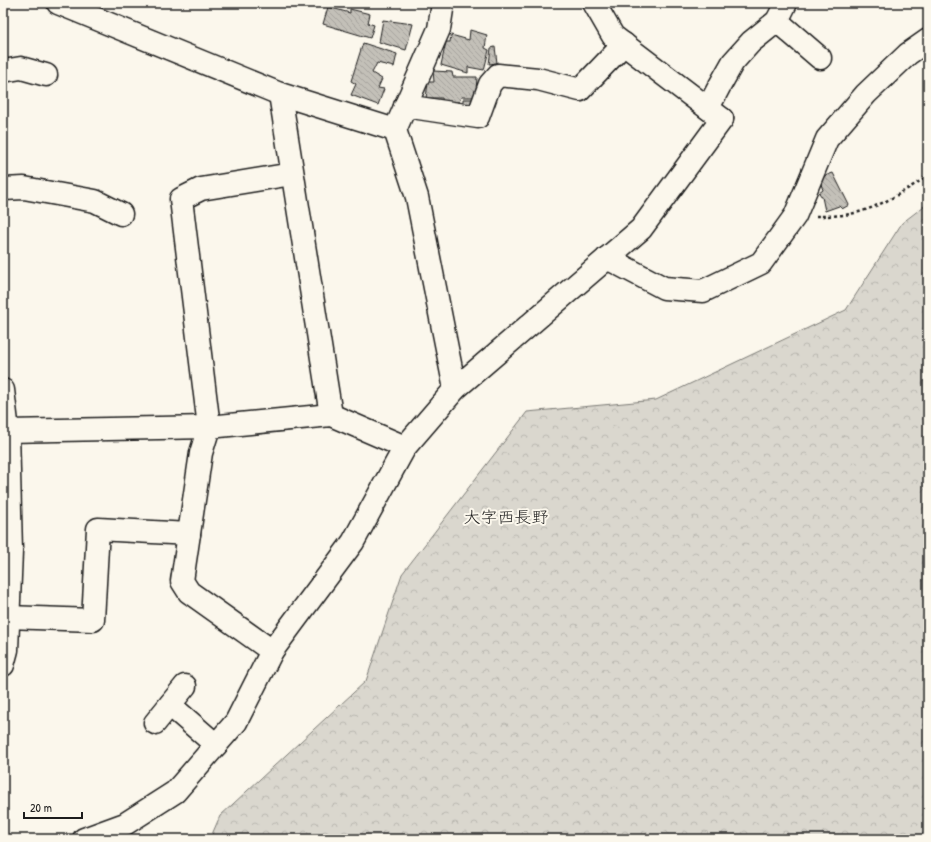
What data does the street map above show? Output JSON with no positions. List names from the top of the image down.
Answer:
{
  "districts": ["大字西長野"],
  "scale_bar": "20 m"
}
